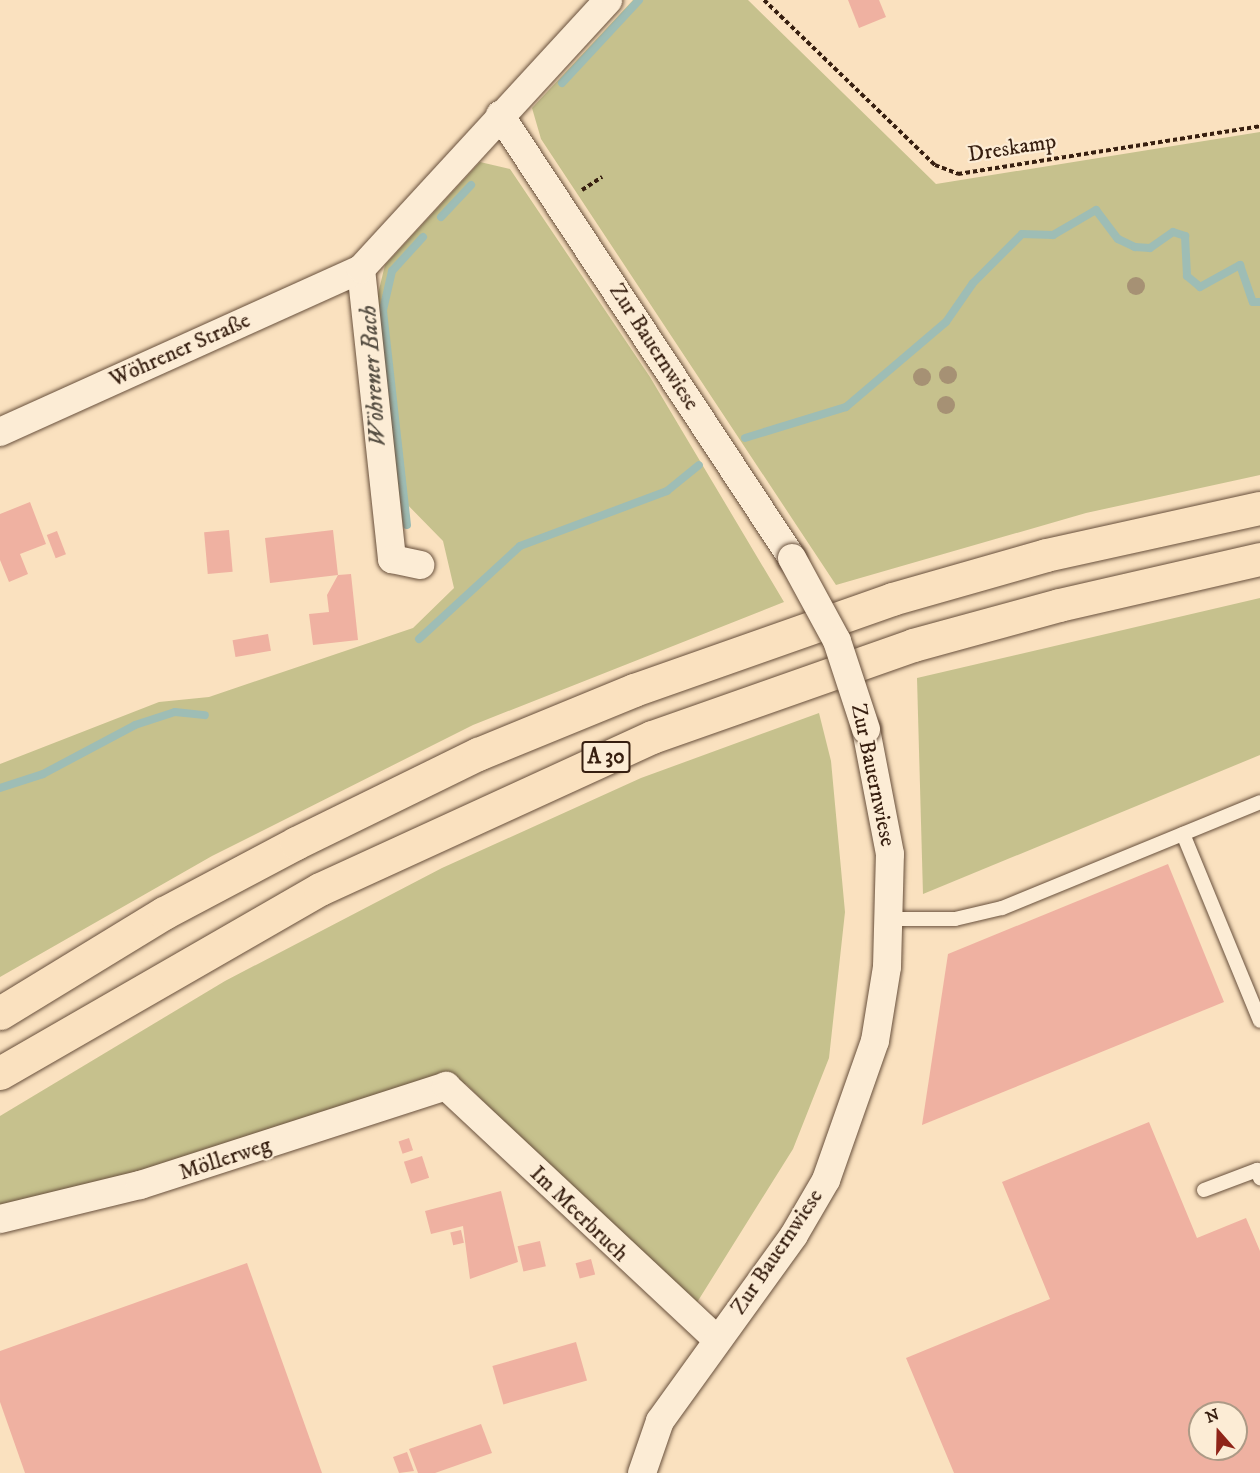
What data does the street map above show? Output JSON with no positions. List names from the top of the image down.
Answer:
{
  "streets": {
    "highway": ["A 30"],
    "street": [
      "Zur Bauernwiese",
      "Wöhrener Straße",
      "Möllerweg",
      "Im Meerbruch"
    ],
    "path": ["Dreskamp"]
  },
  "crossings": [
    ["Zur Bauernwiese", "Wöhrener Straße"],
    ["Zur Bauernwiese", "Im Meerbruch"],
    ["Möllerweg", "Im Meerbruch"]
  ],
  "water": ["Wöhrener Bach"],
  "north": "top"
}
